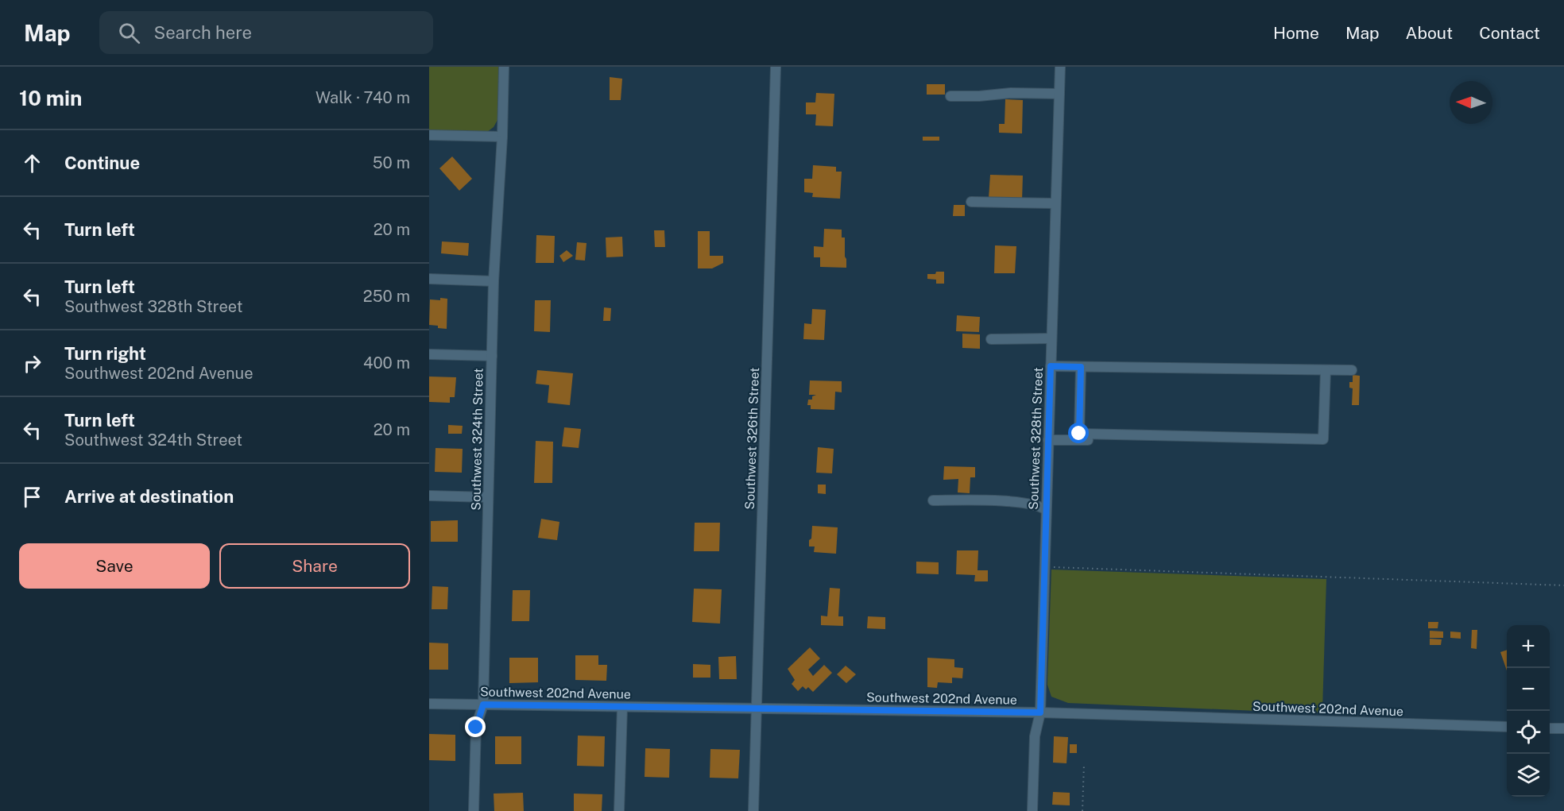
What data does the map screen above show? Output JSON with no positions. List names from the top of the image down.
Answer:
{
  "streets": {
    "street": [
      "Southwest 326th Street",
      "Southwest 328th Street",
      "Southwest 324th Street",
      "Southwest 202nd Avenue"
    ]
  },
  "crossings": [
    ["Southwest 326th Street", "Southwest 202nd Avenue"],
    ["Southwest 328th Street", "Southwest 202nd Avenue"],
    ["Southwest 324th Street", "Southwest 202nd Avenue"]
  ],
  "north": "left",
  "page": {
    "header": "Map",
    "search": "Search here",
    "nav": [
      "Home",
      "Map",
      "About",
      "Contact"
    ],
    "heading": ["10 min", "Walk · 740 m"],
    "list": [
      ["Continue", "50 m"],
      ["Turn left", "20 m"],
      ["Turn left", "Southwest 328th Street", "250 m"],
      ["Turn right", "Southwest 202nd Avenue", "400 m"],
      ["Turn left", "Southwest 324th Street", "20 m"],
      "Arrive at destination"
    ],
    "buttons": ["Save", "Share"],
    "map_buttons": ["+", "−"]
  }
}
